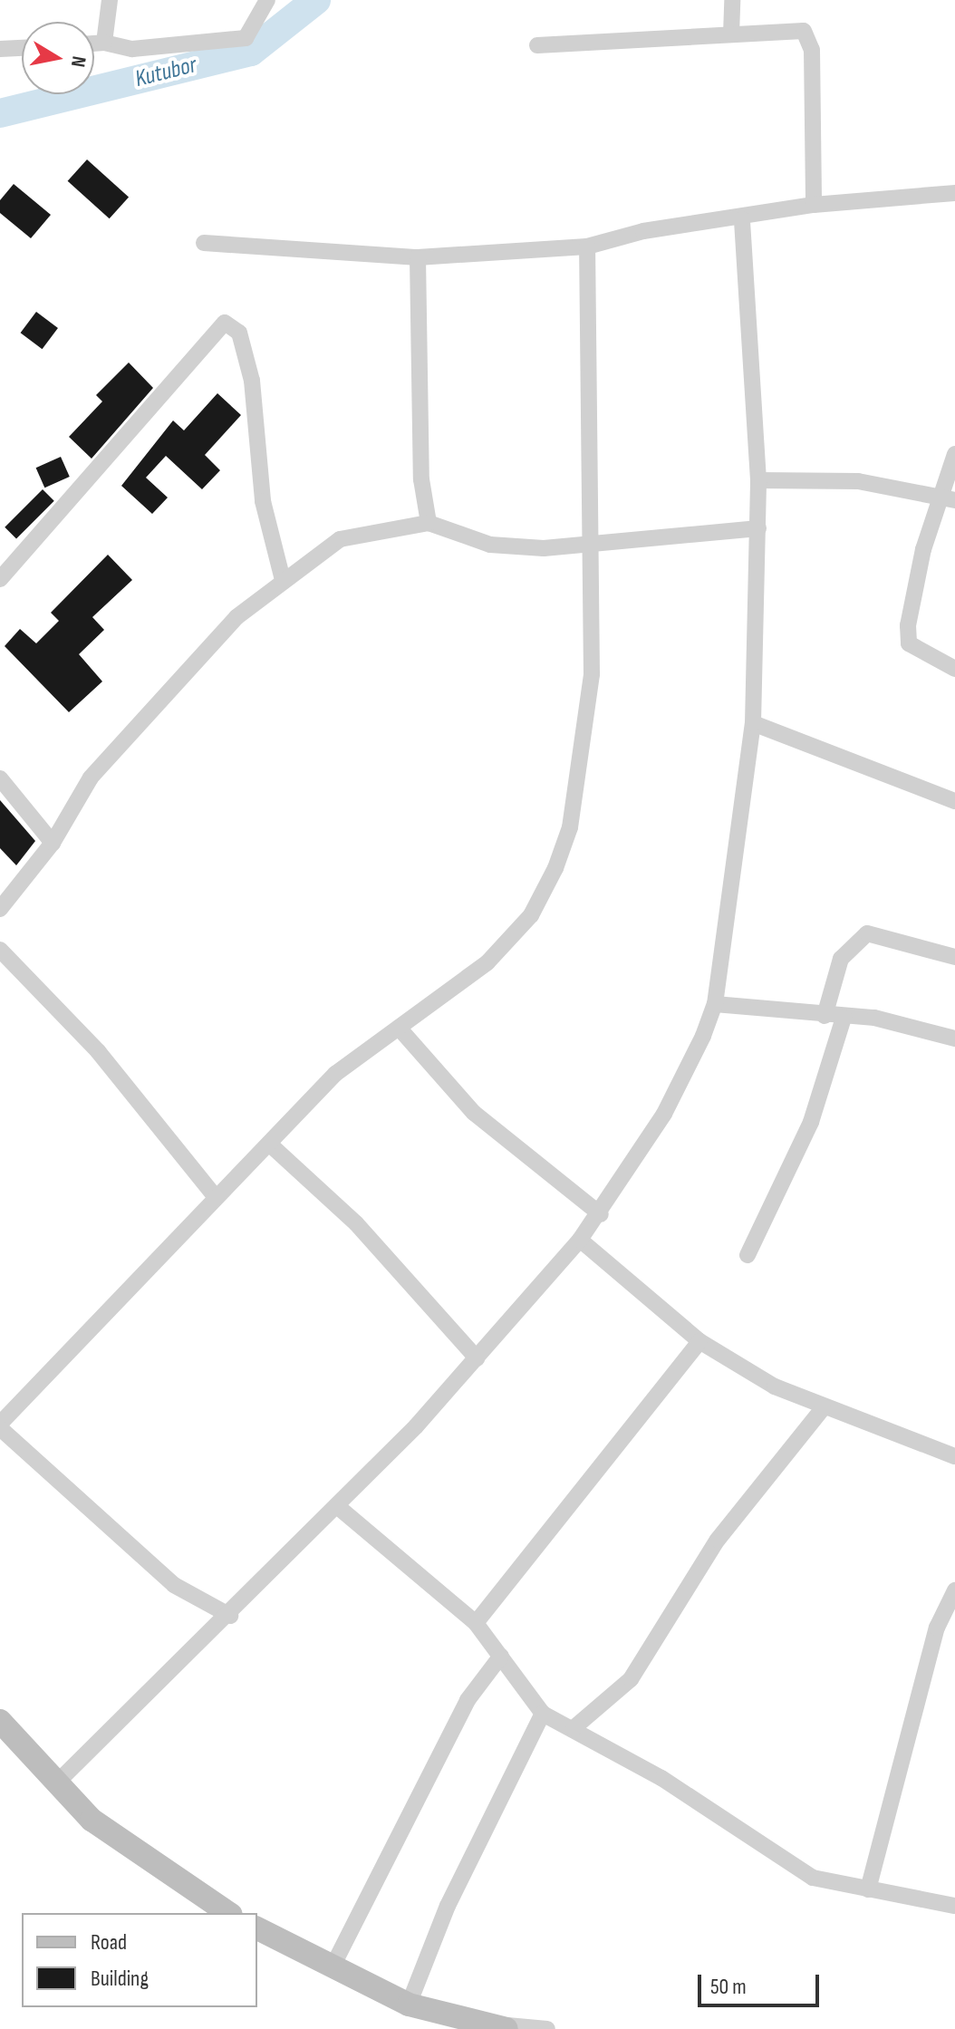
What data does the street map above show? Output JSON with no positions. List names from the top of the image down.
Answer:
{
  "water": ["Kutubor"],
  "legend": ["Road", "Building"],
  "scale_bar": "50 m",
  "north": "right"
}
